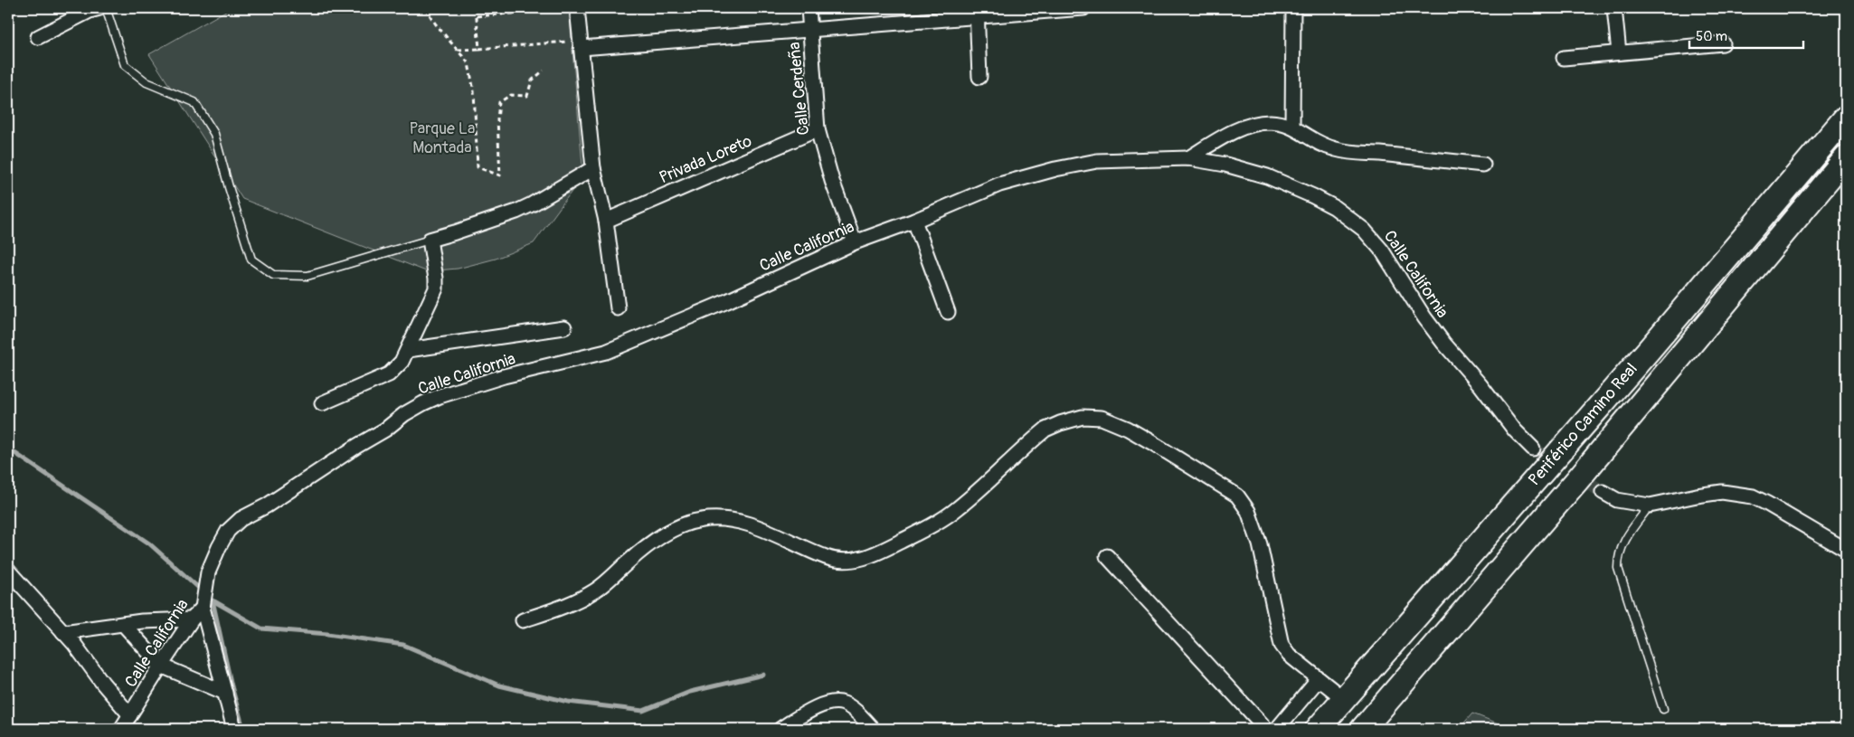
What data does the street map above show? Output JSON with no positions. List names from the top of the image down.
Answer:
{
  "streets": {
    "highway": ["Periférico Camino Real"],
    "street": ["Calle Cerdeña", "Privada Loreto", "Calle California"]
  },
  "crossings": [
    ["Calle Cerdeña", "Privada Loreto"],
    ["Calle Cerdeña", "Calle California"]
  ],
  "parks": ["Parque La Montada"],
  "scale_bar": "50 m"
}
